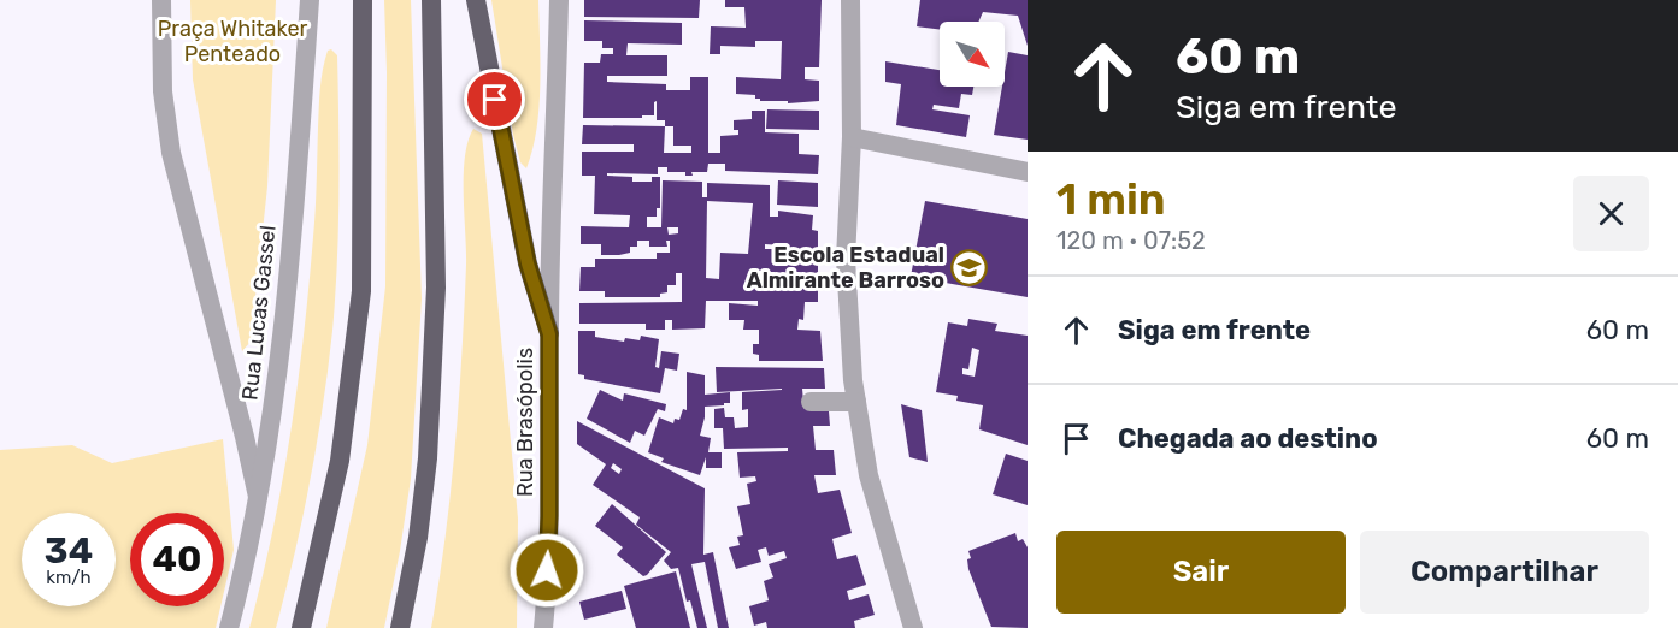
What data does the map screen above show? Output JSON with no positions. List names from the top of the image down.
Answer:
{
  "streets": {
    "street": ["Rua Lucas Gassel", "Rua Brasópolis"]
  },
  "parks": ["Praça Whitaker Penteado"],
  "places": {
    "school or university": ["Escola Estadual Almirante Barroso"]
  },
  "north": "bottom right",
  "page": {
    "turn": ["60 m", "Siga em frente"],
    "heading": ["1 min", "120 m · 07:52"],
    "list": [
      {
        "name": "Siga em frente",
        "value": "60 m"
      },
      {
        "name": "Chegada ao destino",
        "value": "60 m"
      }
    ],
    "speed": "34 km/h",
    "limit": "40",
    "buttons": ["Sair", "Compartilhar"]
  }
}
